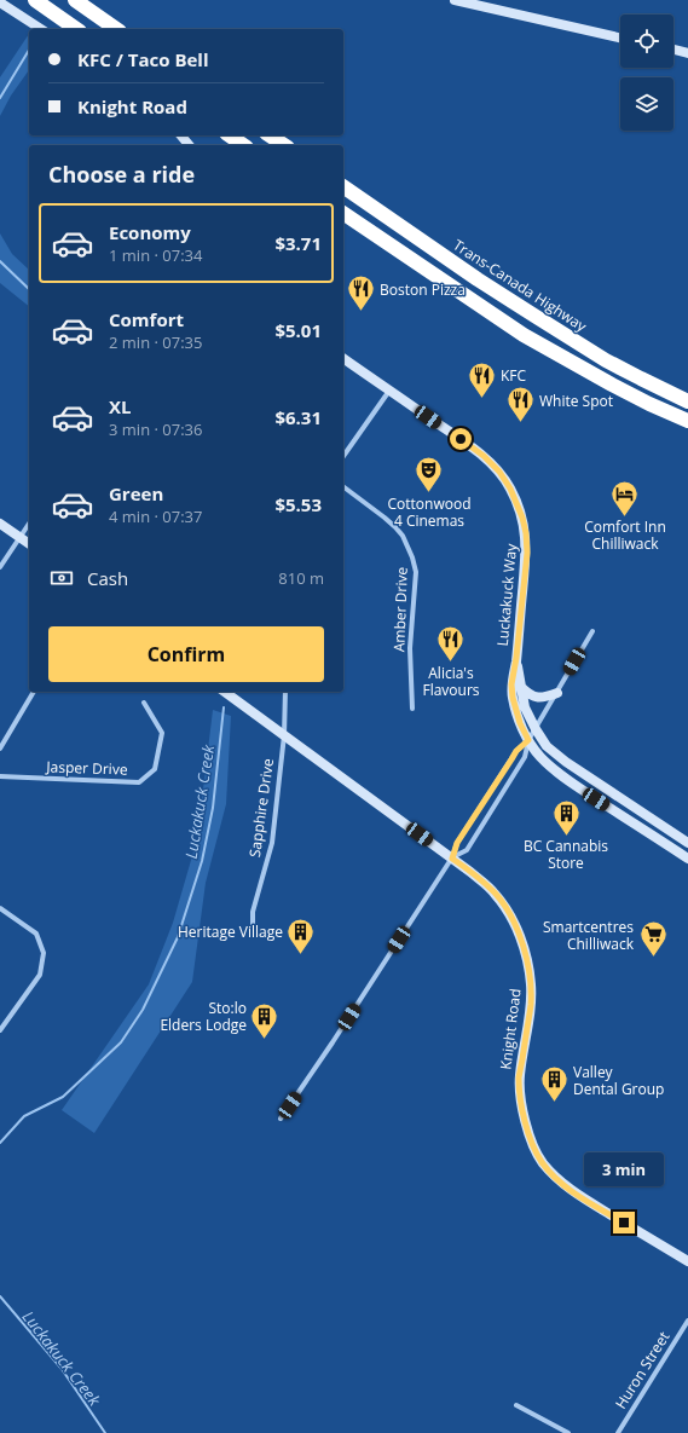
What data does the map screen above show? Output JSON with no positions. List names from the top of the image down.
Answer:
{
  "streets": {
    "highway": ["Trans-Canada Highway"],
    "street": [
      "Luckakuck Way",
      "Amber Drive",
      "Jasper Drive",
      "Sapphire Drive",
      "Knight Road",
      "Huron Street"
    ]
  },
  "crossings": [
    ["Sapphire Drive", "Knight Road"]
  ],
  "water": ["Luckakuck Creek"],
  "places": {
    "restaurant": [
      "Boston Pizza",
      "KFC",
      "White Spot",
      "Alicia's Flavours"
    ],
    "theatre": ["Cottonwood 4 Cinemas"],
    "hotel": ["Comfort Inn Chilliwack"],
    "building": [
      "BC Cannabis Store",
      "Heritage Village",
      "Sto:lo Elders Lodge",
      "Valley Dental Group"
    ],
    "supermarket": ["Smartcentres Chilliwack"]
  },
  "page": {
    "banner": ["KFC / Taco Bell", "Knight Road"],
    "heading": "Choose a ride",
    "list": [
      {
        "name": "Economy",
        "note": "1 min · 07:34",
        "value": "$3.71"
      },
      {
        "name": "Comfort",
        "note": "2 min · 07:35",
        "value": "$5.01"
      },
      {
        "name": "XL",
        "note": "3 min · 07:36",
        "value": "$6.31"
      },
      {
        "name": "Green",
        "note": "4 min · 07:37",
        "value": "$5.53"
      }
    ],
    "pay": ["Cash", "810 m"],
    "buttons": "Confirm",
    "bubble": "3 min"
  }
}
